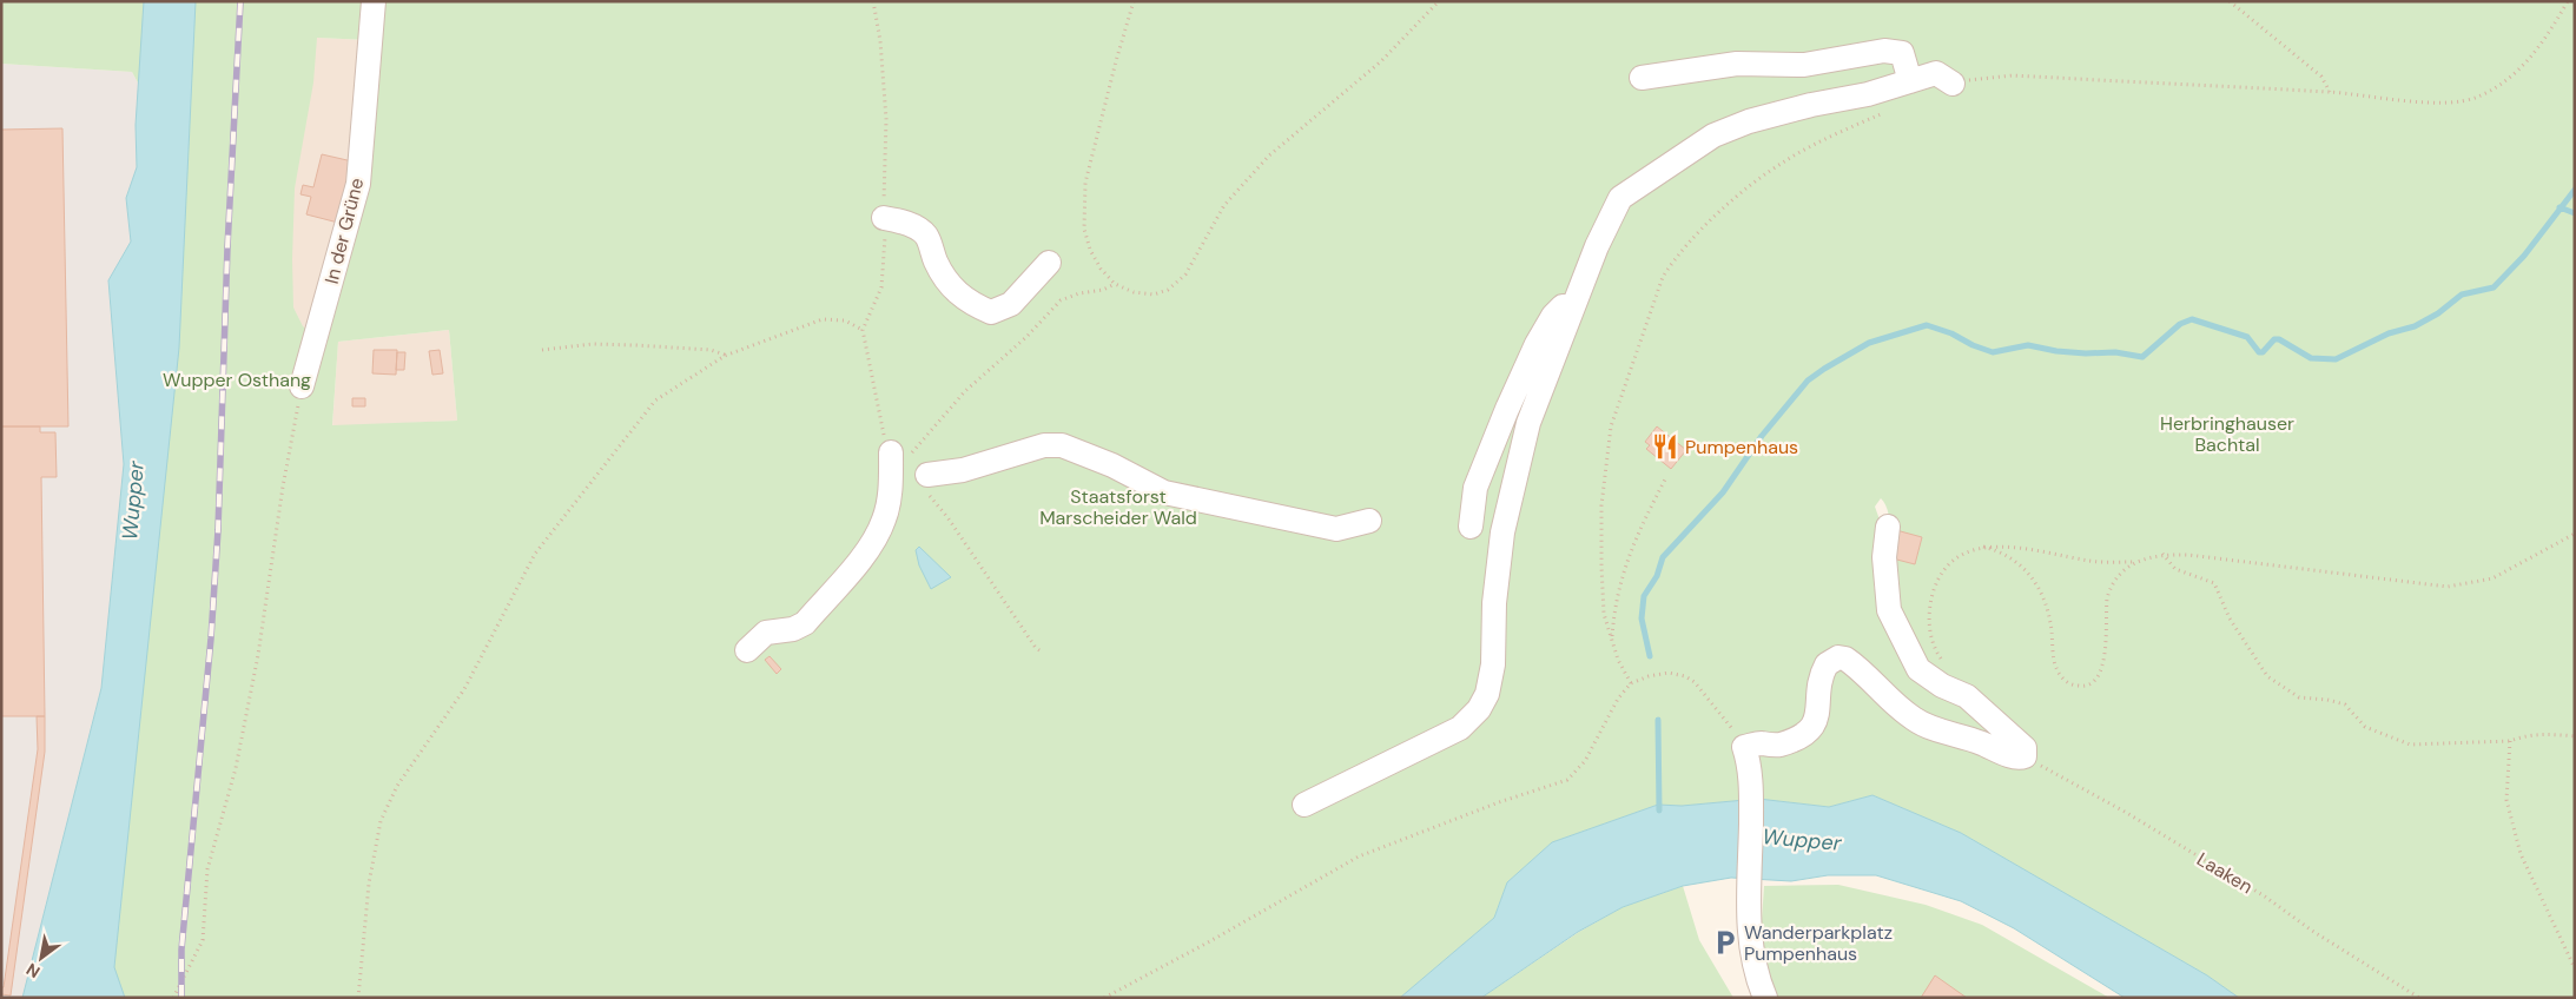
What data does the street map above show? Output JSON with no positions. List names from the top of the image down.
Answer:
{
  "streets": {
    "street": ["In der Grüne"],
    "path": ["Laaken"]
  },
  "water": ["Wupper"],
  "parks": ["Wupper Osthang", "Herbringhauser Bachtal", "Staatsforst Marscheider Wald"],
  "places": {
    "restaurant": ["Pumpenhaus"],
    "parking": ["Wanderparkplatz Pumpenhaus"]
  },
  "north": "bottom left"
}
